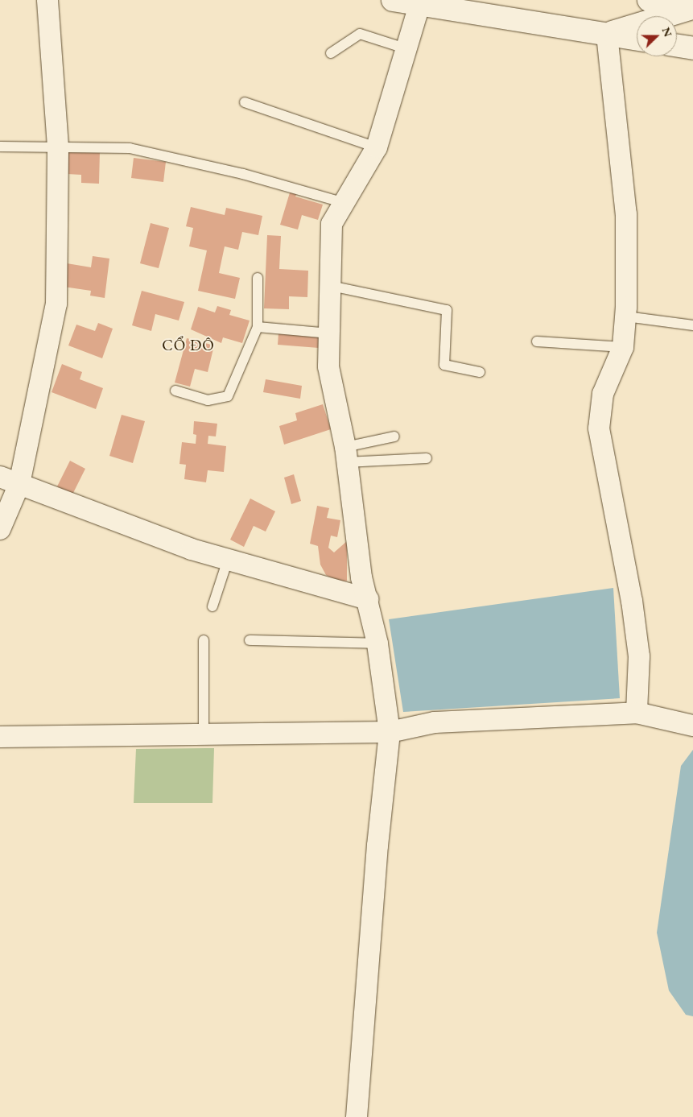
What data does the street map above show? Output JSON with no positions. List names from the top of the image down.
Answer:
{
  "districts": ["CỔ ĐÔ"],
  "north": "right"
}
